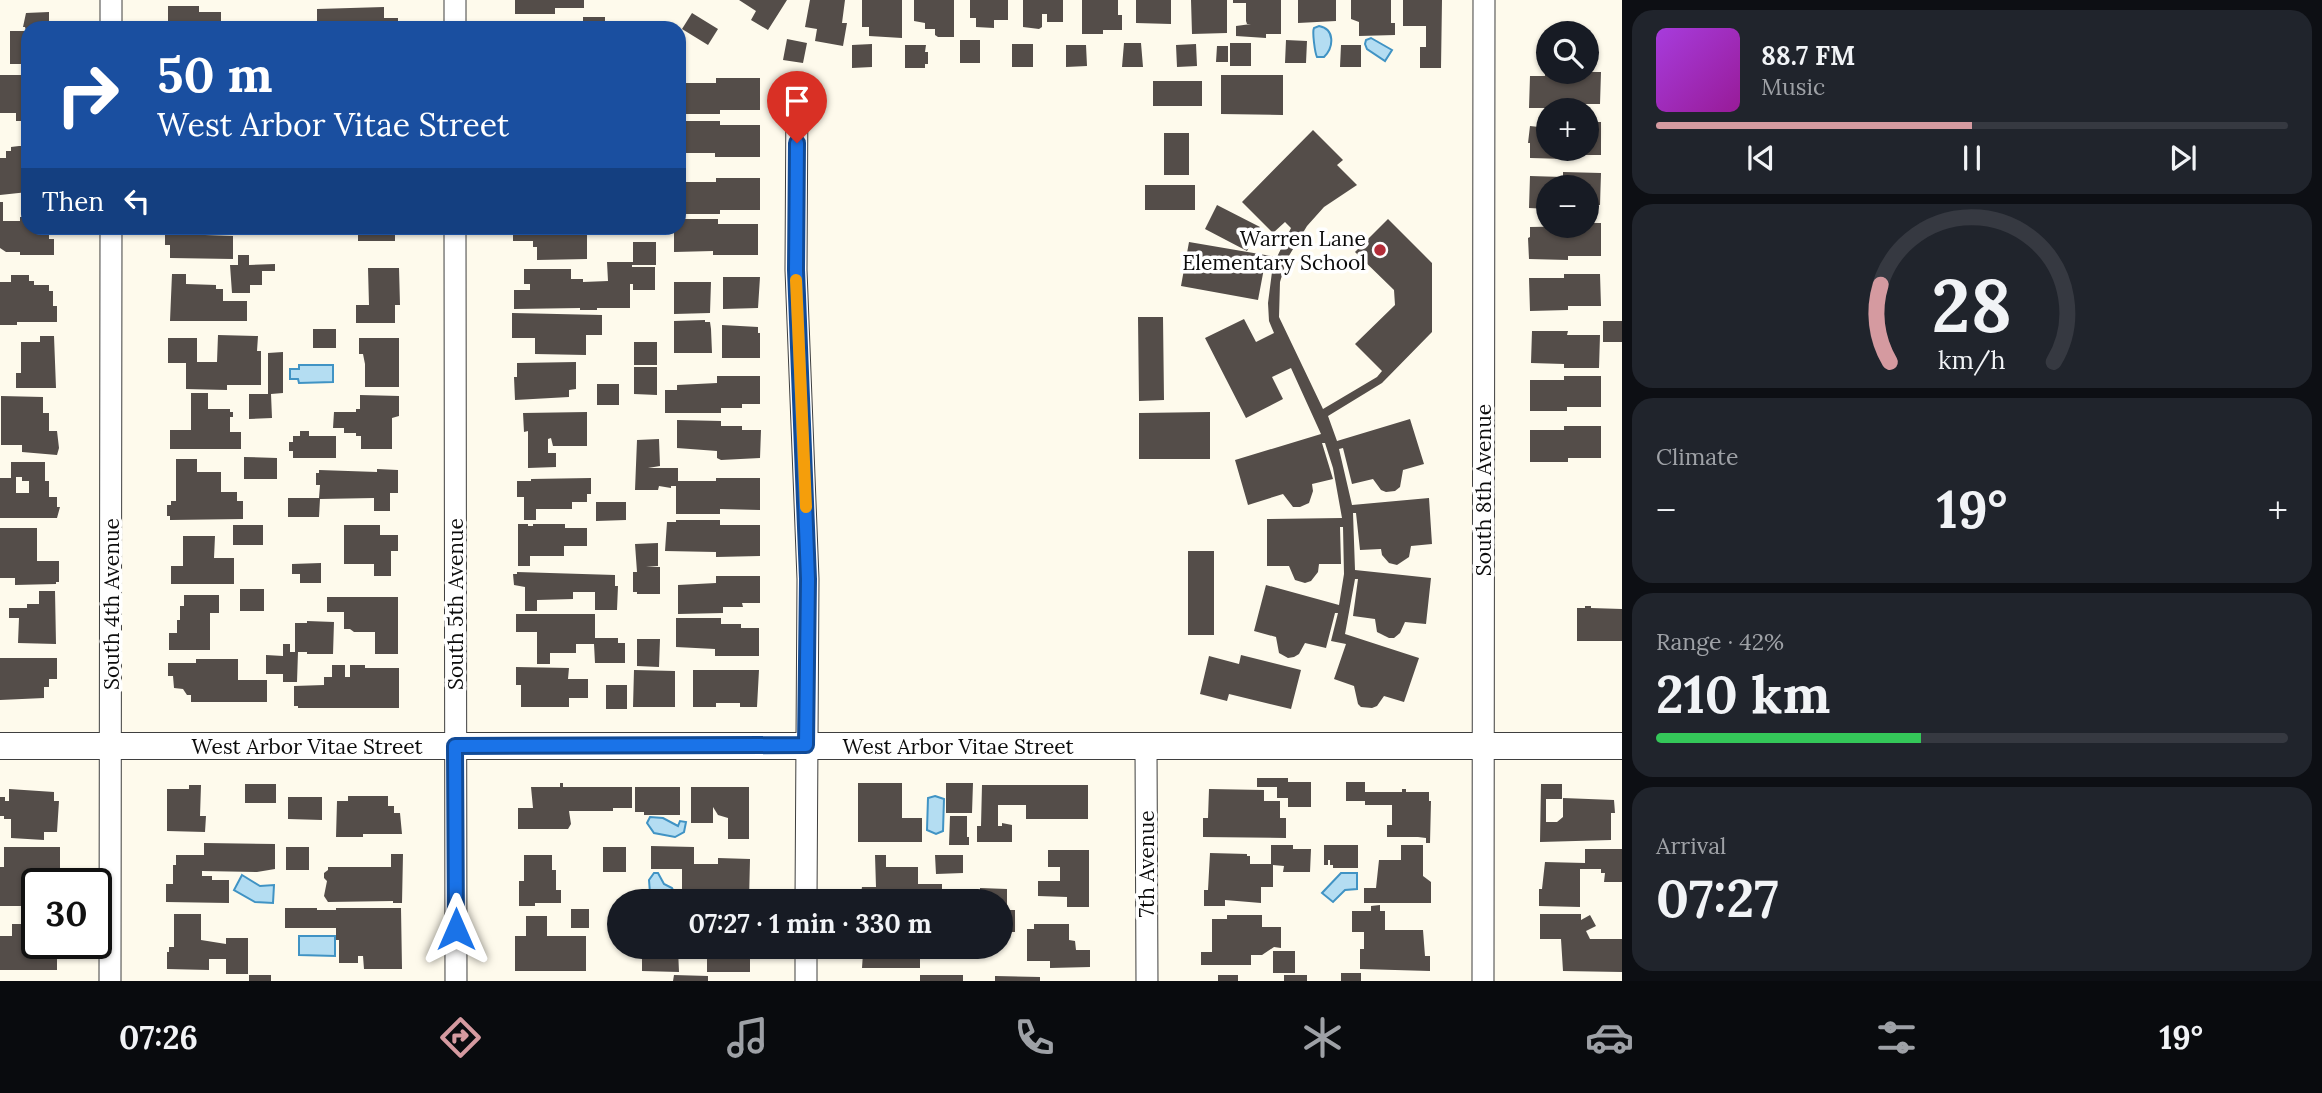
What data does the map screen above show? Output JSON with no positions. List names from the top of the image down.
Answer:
{
  "streets": {
    "street": [
      "South 8th Avenue",
      "South 4th Avenue",
      "South 5th Avenue",
      "West Arbor Vitae Street",
      "7th Avenue"
    ]
  },
  "crossings": [
    ["South 8th Avenue", "West Arbor Vitae Street"],
    ["South 4th Avenue", "West Arbor Vitae Street"],
    ["South 5th Avenue", "West Arbor Vitae Street"],
    ["West Arbor Vitae Street", "7th Avenue"]
  ],
  "places": ["Warren Lane Elementary School"],
  "page": {
    "map_buttons": ["+", "−"],
    "turn": ["50 m", "West Arbor Vitae Street"],
    "song": ["88.7 FM", "Music"],
    "then": "Then",
    "tile": [
      "Climate",
      ["Range · 42%", "210 km"],
      ["Arrival", "07:27"]
    ],
    "heat": ["−", "19°", "+"],
    "limit": "30",
    "trip": "07:27 · 1 min · 330 m",
    "tabs": ["07:26", "19°"],
    "gauge": ["28", "km/h"]
  }
}
